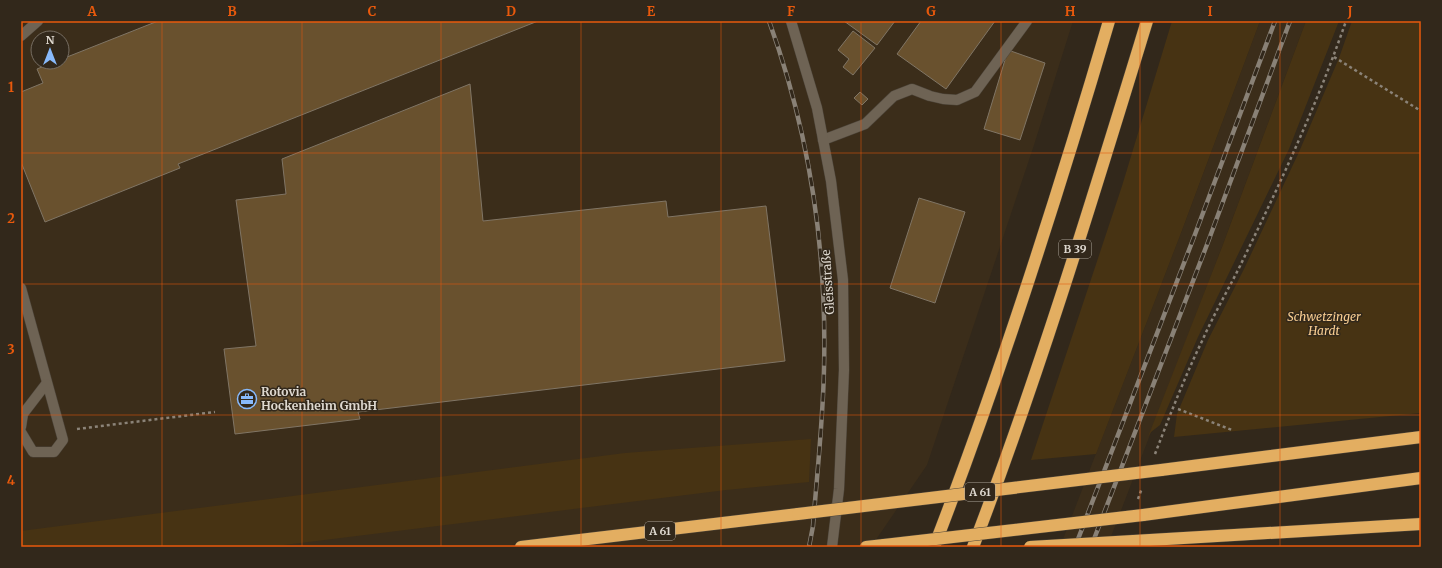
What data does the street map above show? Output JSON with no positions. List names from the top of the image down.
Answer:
{
  "streets": {
    "highway": ["B 39", "A 61"],
    "street": ["Gleisstraße"]
  },
  "parks": ["Schwetzinger Hardt"],
  "places": {
    "office": ["Rotovia Hockenheim GmbH"]
  },
  "north": "top",
  "grid": {
    "columns": [
      "A",
      "B",
      "C",
      "D",
      "E",
      "F",
      "G",
      "H",
      "I",
      "J"
    ],
    "rows": [
      "1",
      "2",
      "3",
      "4"
    ]
  }
}
